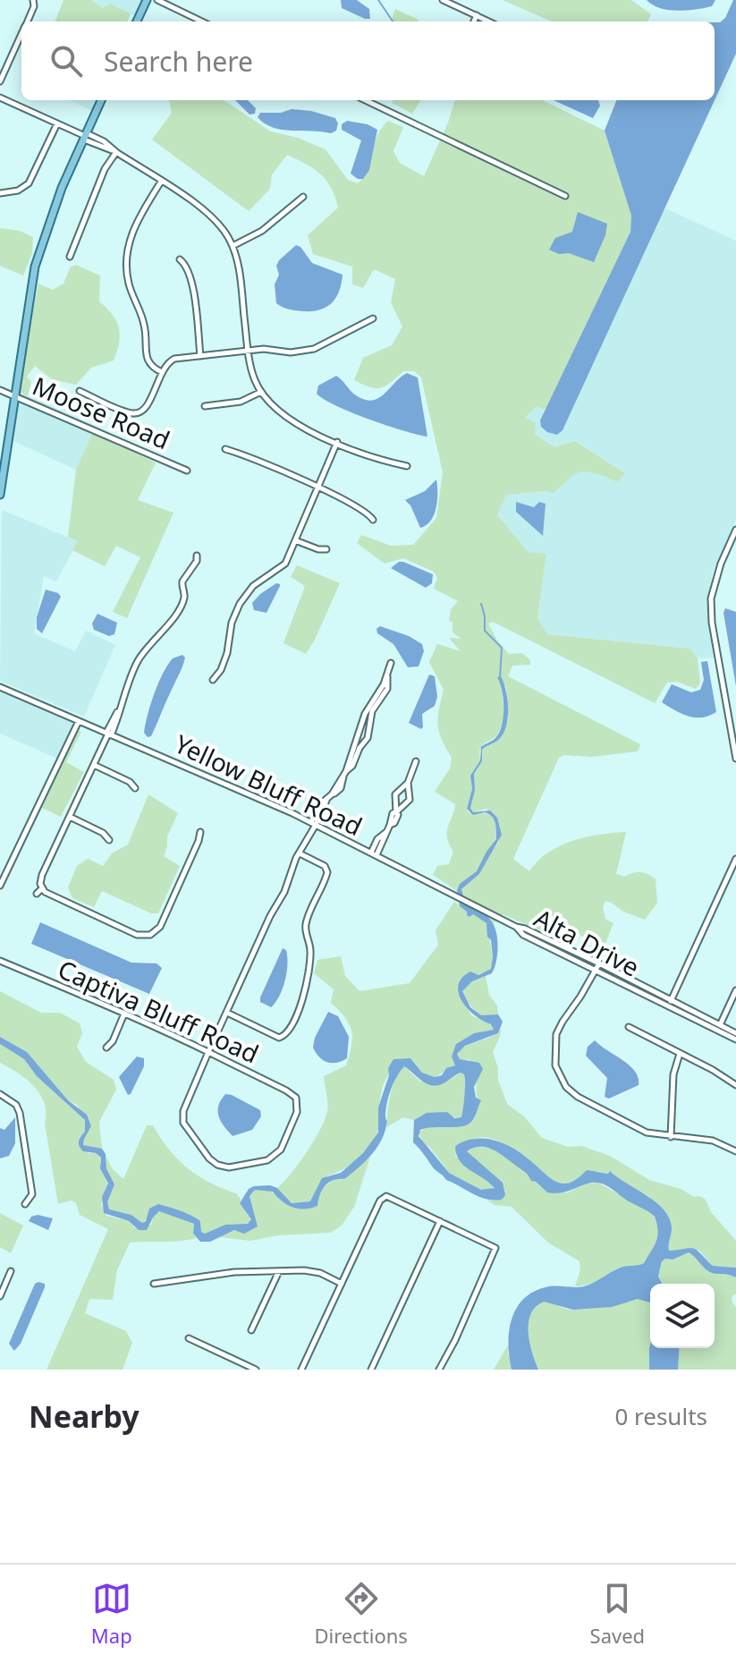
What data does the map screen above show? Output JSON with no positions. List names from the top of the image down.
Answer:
{
  "streets": {
    "street": [
      "Moose Road",
      "Yellow Bluff Road",
      "Alta Drive",
      "Captiva Bluff Road"
    ]
  },
  "crossings": [
    ["Yellow Bluff Road", "Alta Drive"]
  ],
  "page": {
    "search": "Search here",
    "heading": ["Nearby", "0 results"],
    "nav": ["Map", "Directions", "Saved"]
  }
}
